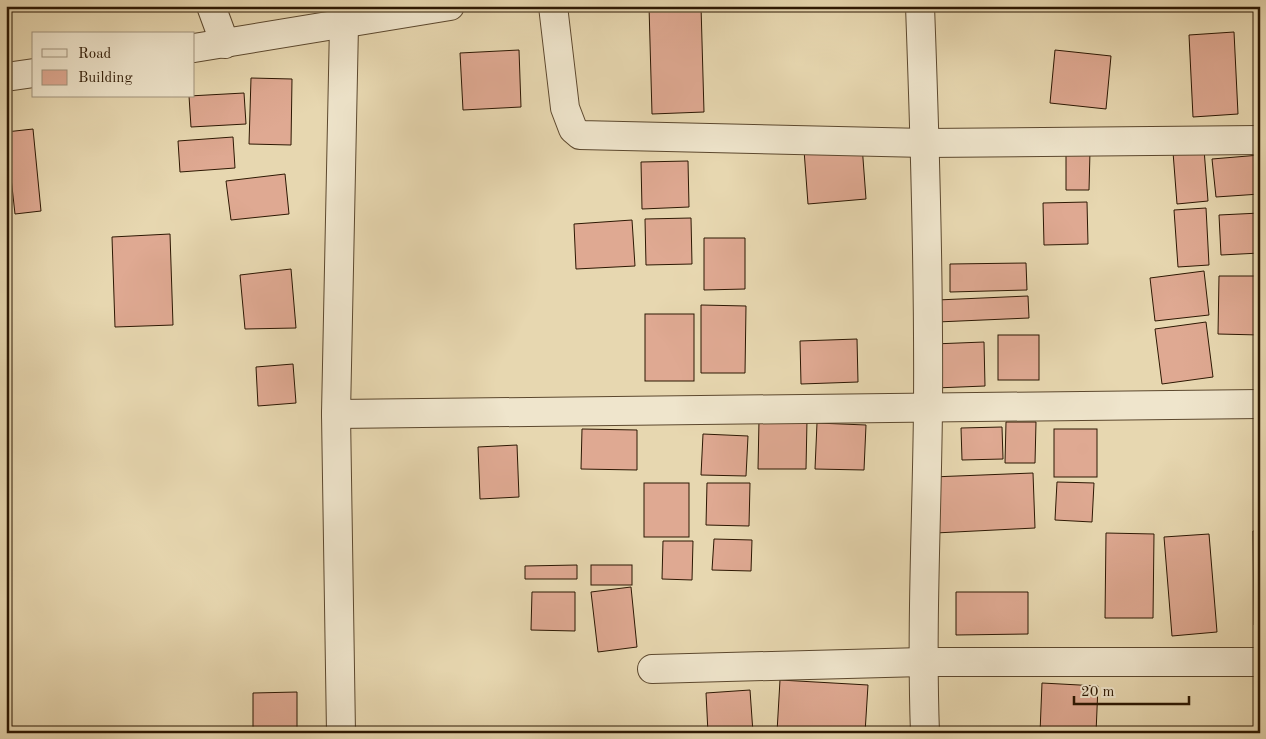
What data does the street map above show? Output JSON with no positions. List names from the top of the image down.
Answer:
{
  "legend": ["Road", "Building"],
  "scale_bar": "20 m"
}
